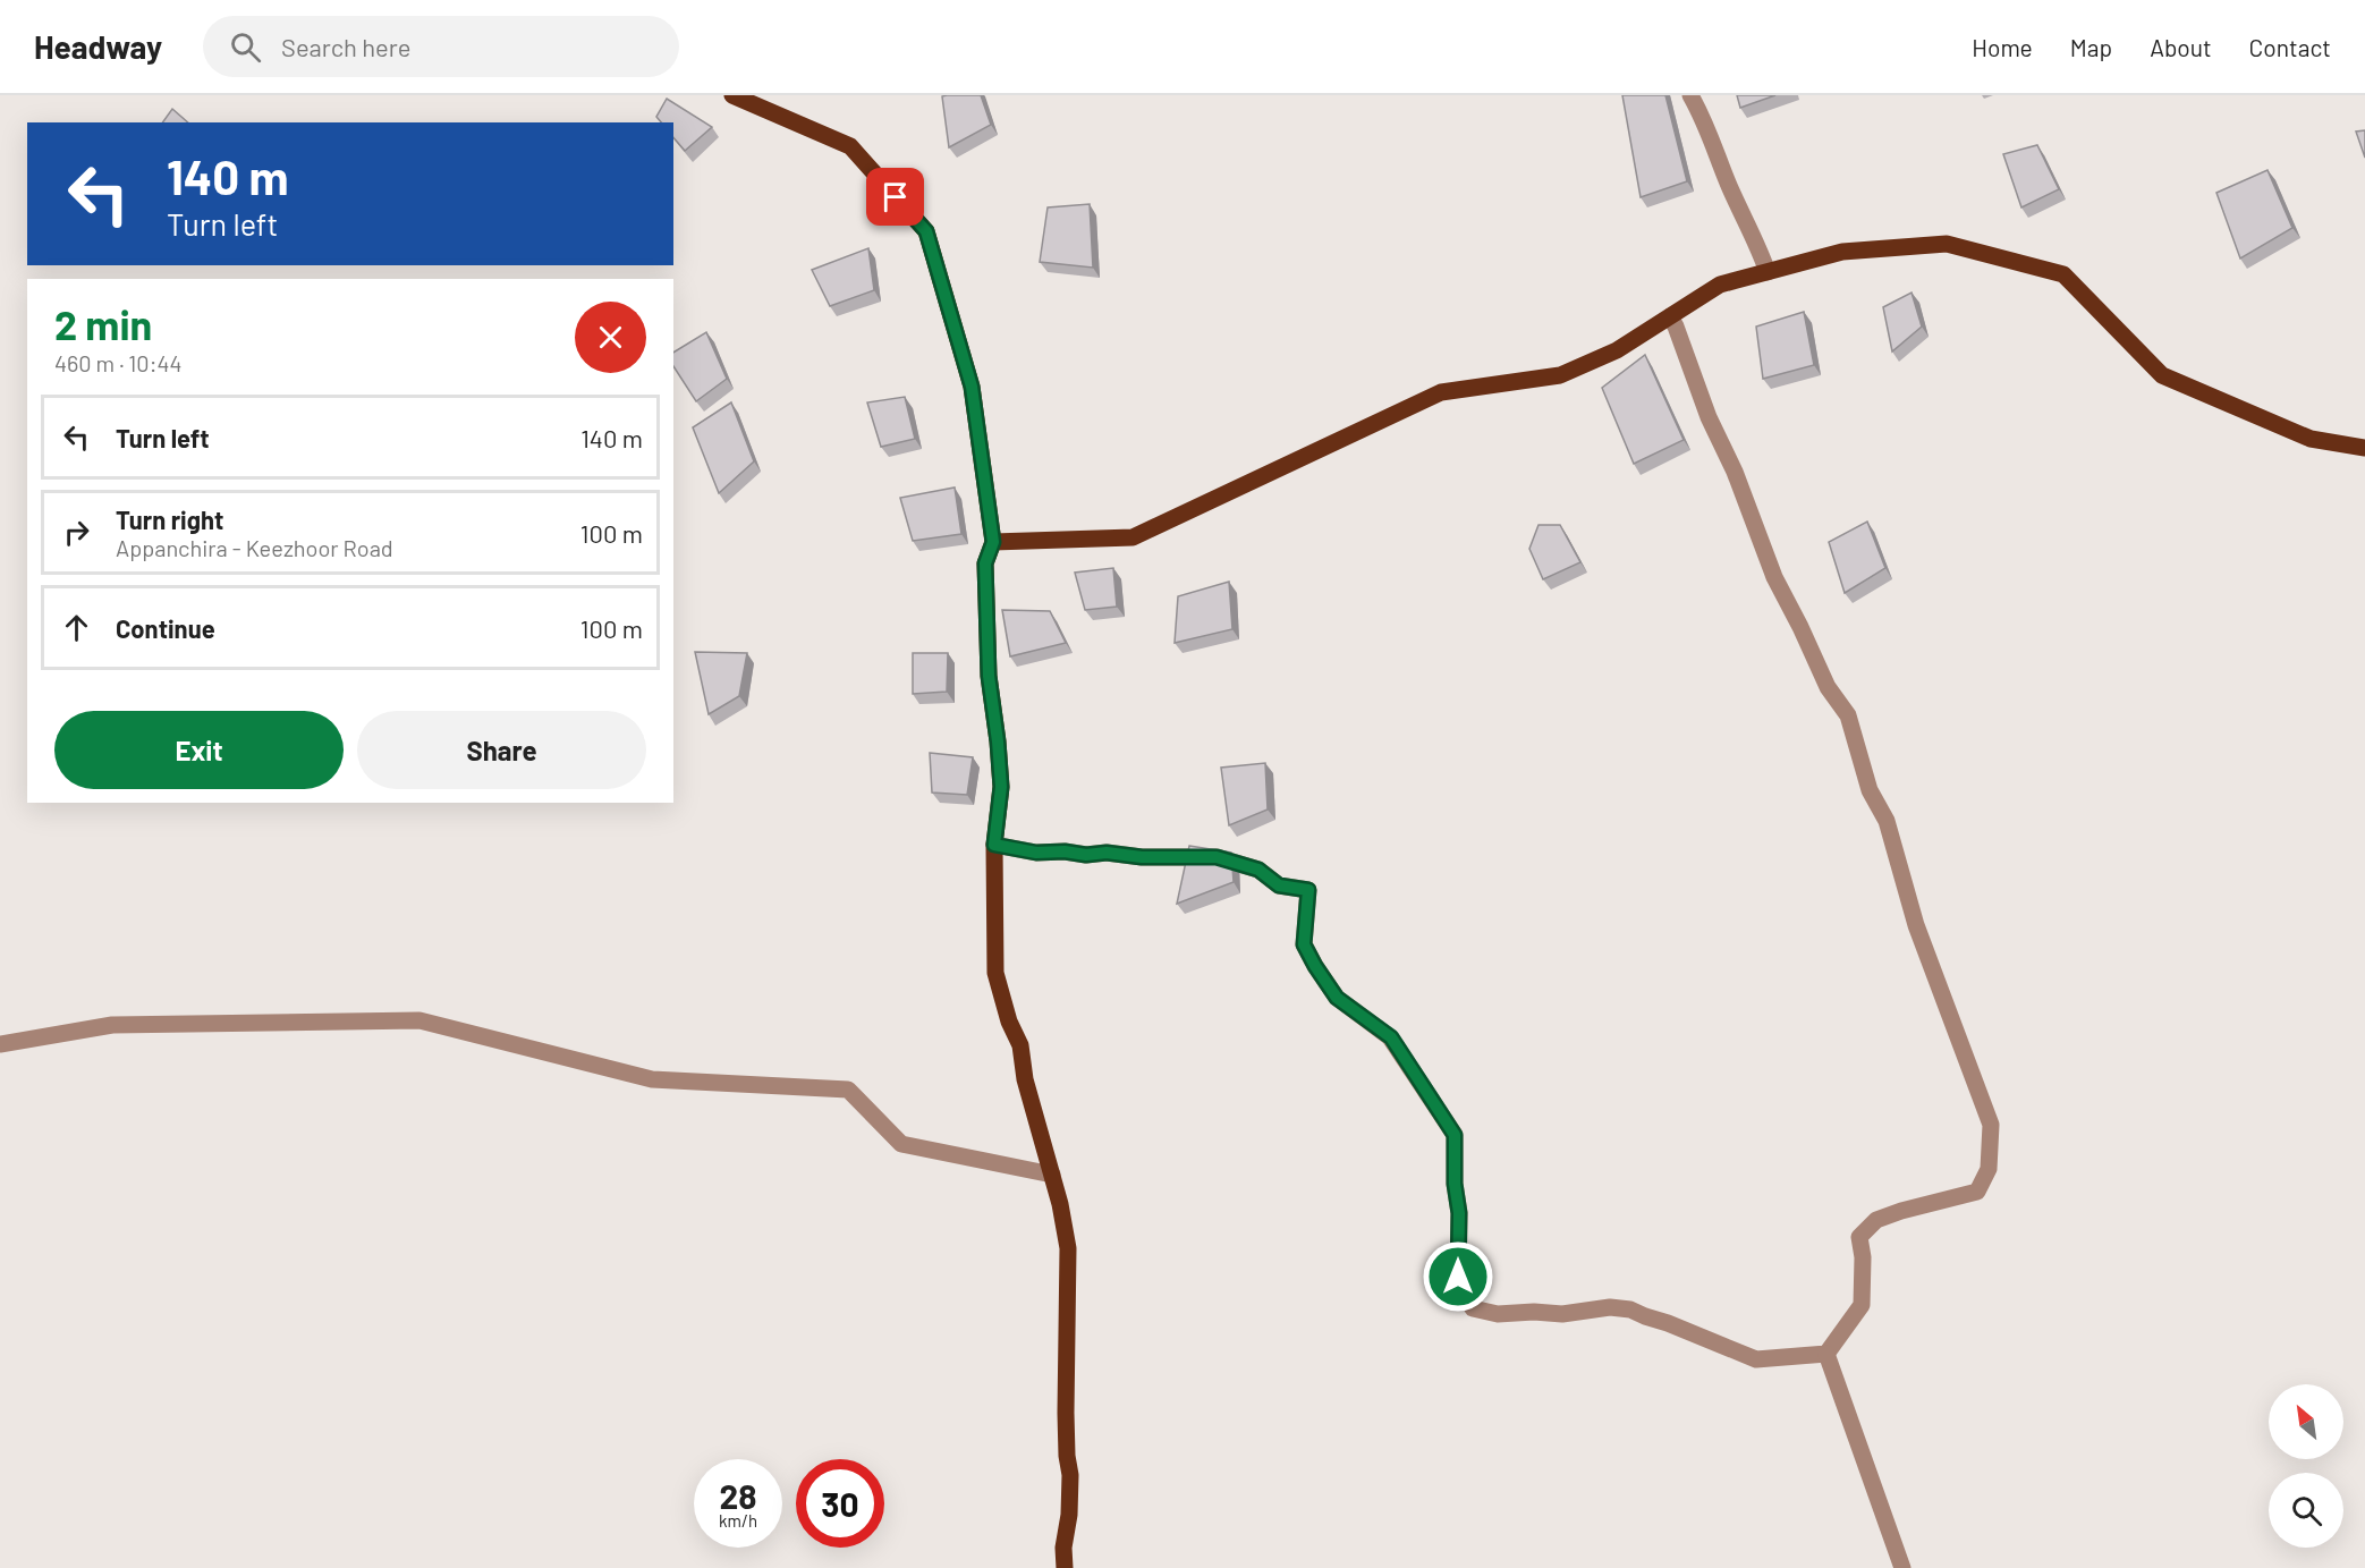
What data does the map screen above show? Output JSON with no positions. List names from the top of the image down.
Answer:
{
  "north": "top left",
  "page": {
    "header": "Headway",
    "search": "Search here",
    "nav": [
      "Home",
      "Map",
      "About",
      "Contact"
    ],
    "turn": ["140 m", "Turn left"],
    "heading": ["2 min", "460 m · 10:44"],
    "list": [
      {
        "name": "Turn left",
        "value": "140 m"
      },
      {
        "name": "Turn right",
        "note": "Appanchira - Keezhoor Road",
        "value": "100 m"
      },
      {
        "name": "Continue",
        "value": "100 m"
      }
    ],
    "buttons": ["Exit", "Share"],
    "speed": "28 km/h",
    "limit": "30"
  }
}
